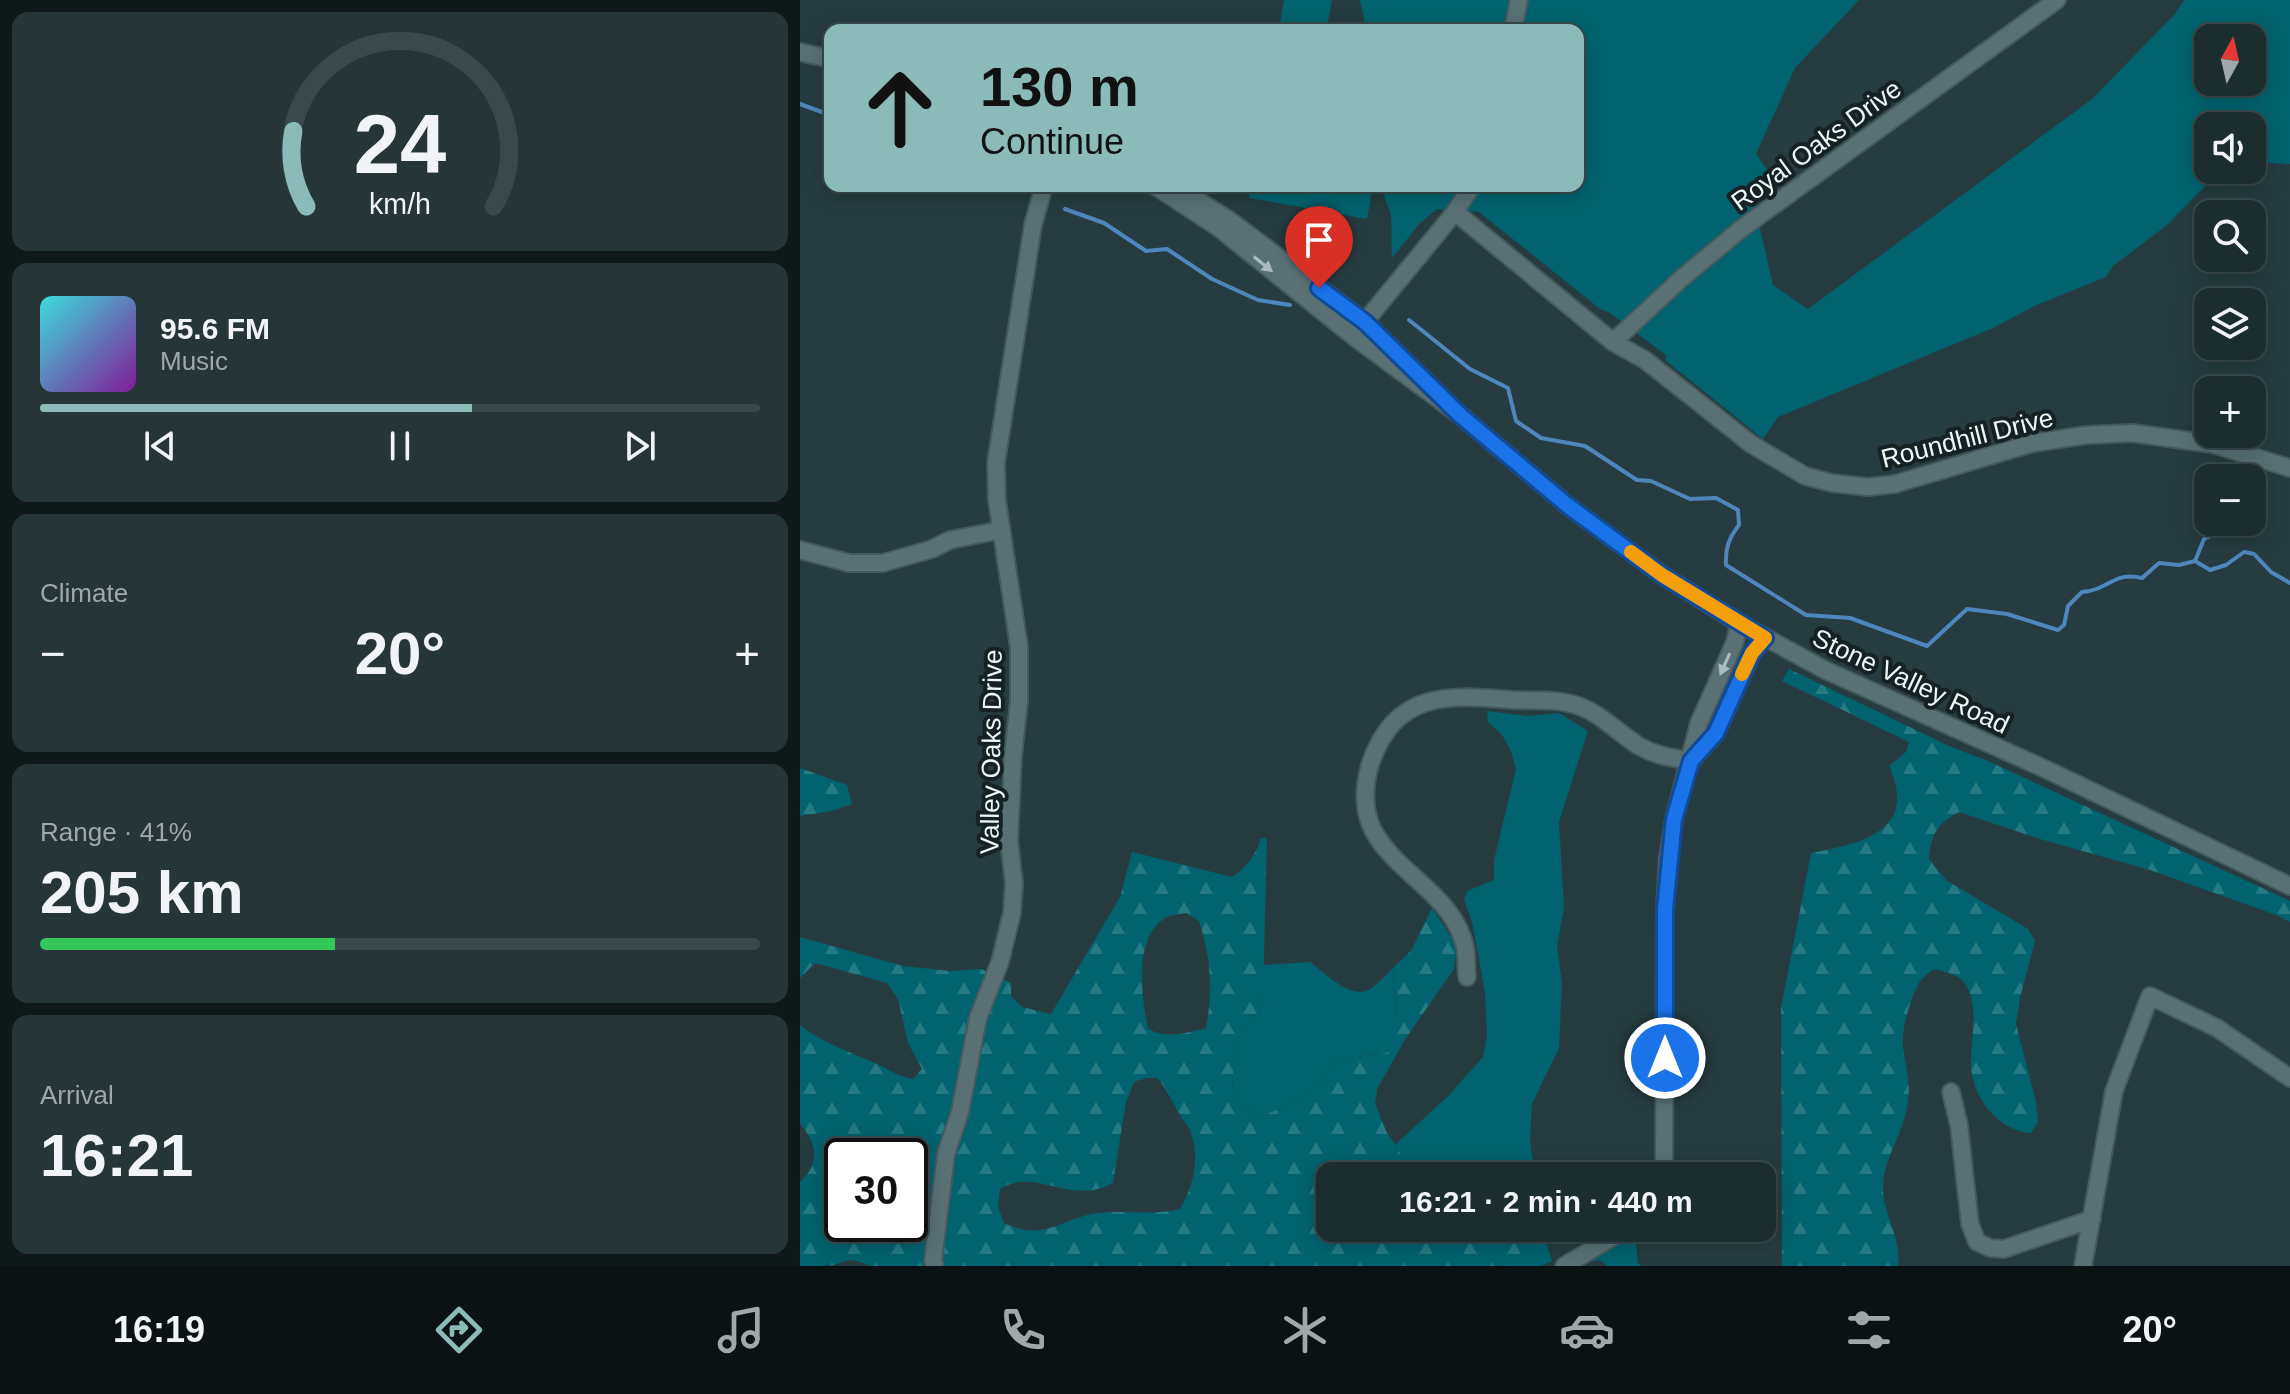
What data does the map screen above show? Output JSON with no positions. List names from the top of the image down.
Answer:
{
  "streets": {
    "street": [
      "Royal Oaks Drive",
      "Roundhill Drive",
      "Stone Valley Road",
      "Valley Oaks Drive"
    ]
  },
  "crossings": [
    ["Royal Oaks Drive", "Roundhill Drive"]
  ],
  "north": "top",
  "page": {
    "map_buttons": ["+", "−"],
    "turn": ["130 m", "Continue"],
    "song": ["95.6 FM", "Music"],
    "tile": [
      "Climate",
      ["Range · 41%", "205 km"],
      ["Arrival", "16:21"]
    ],
    "heat": ["−", "20°", "+"],
    "limit": "30",
    "trip": "16:21 · 2 min · 440 m",
    "tabs": ["16:19", "20°"],
    "gauge": ["24", "km/h"]
  }
}
